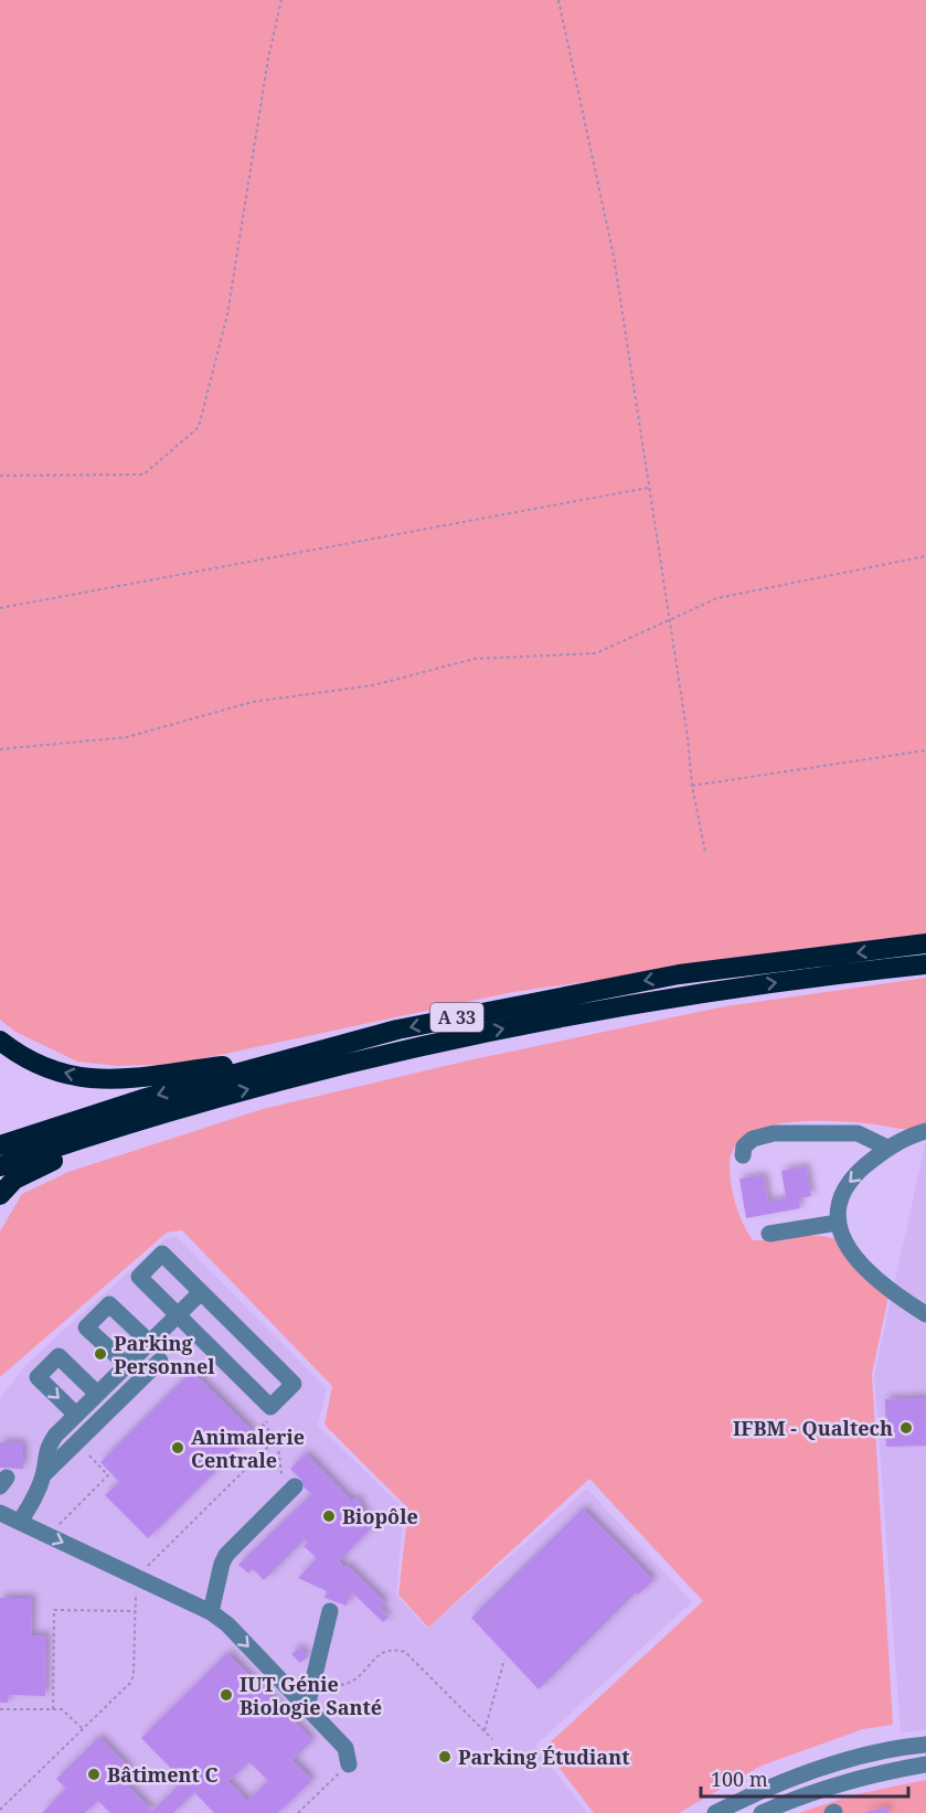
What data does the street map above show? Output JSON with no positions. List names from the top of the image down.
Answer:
{
  "streets": {
    "highway": ["A 33"]
  },
  "places": [
    "Parking Personnel",
    "IFBM - Qualtech",
    "Animalerie Centrale",
    "Biopôle",
    "IUT Génie Biologie Santé",
    "Parking Étudiant",
    "Bâtiment C"
  ],
  "scale_bar": "100 m"
}
